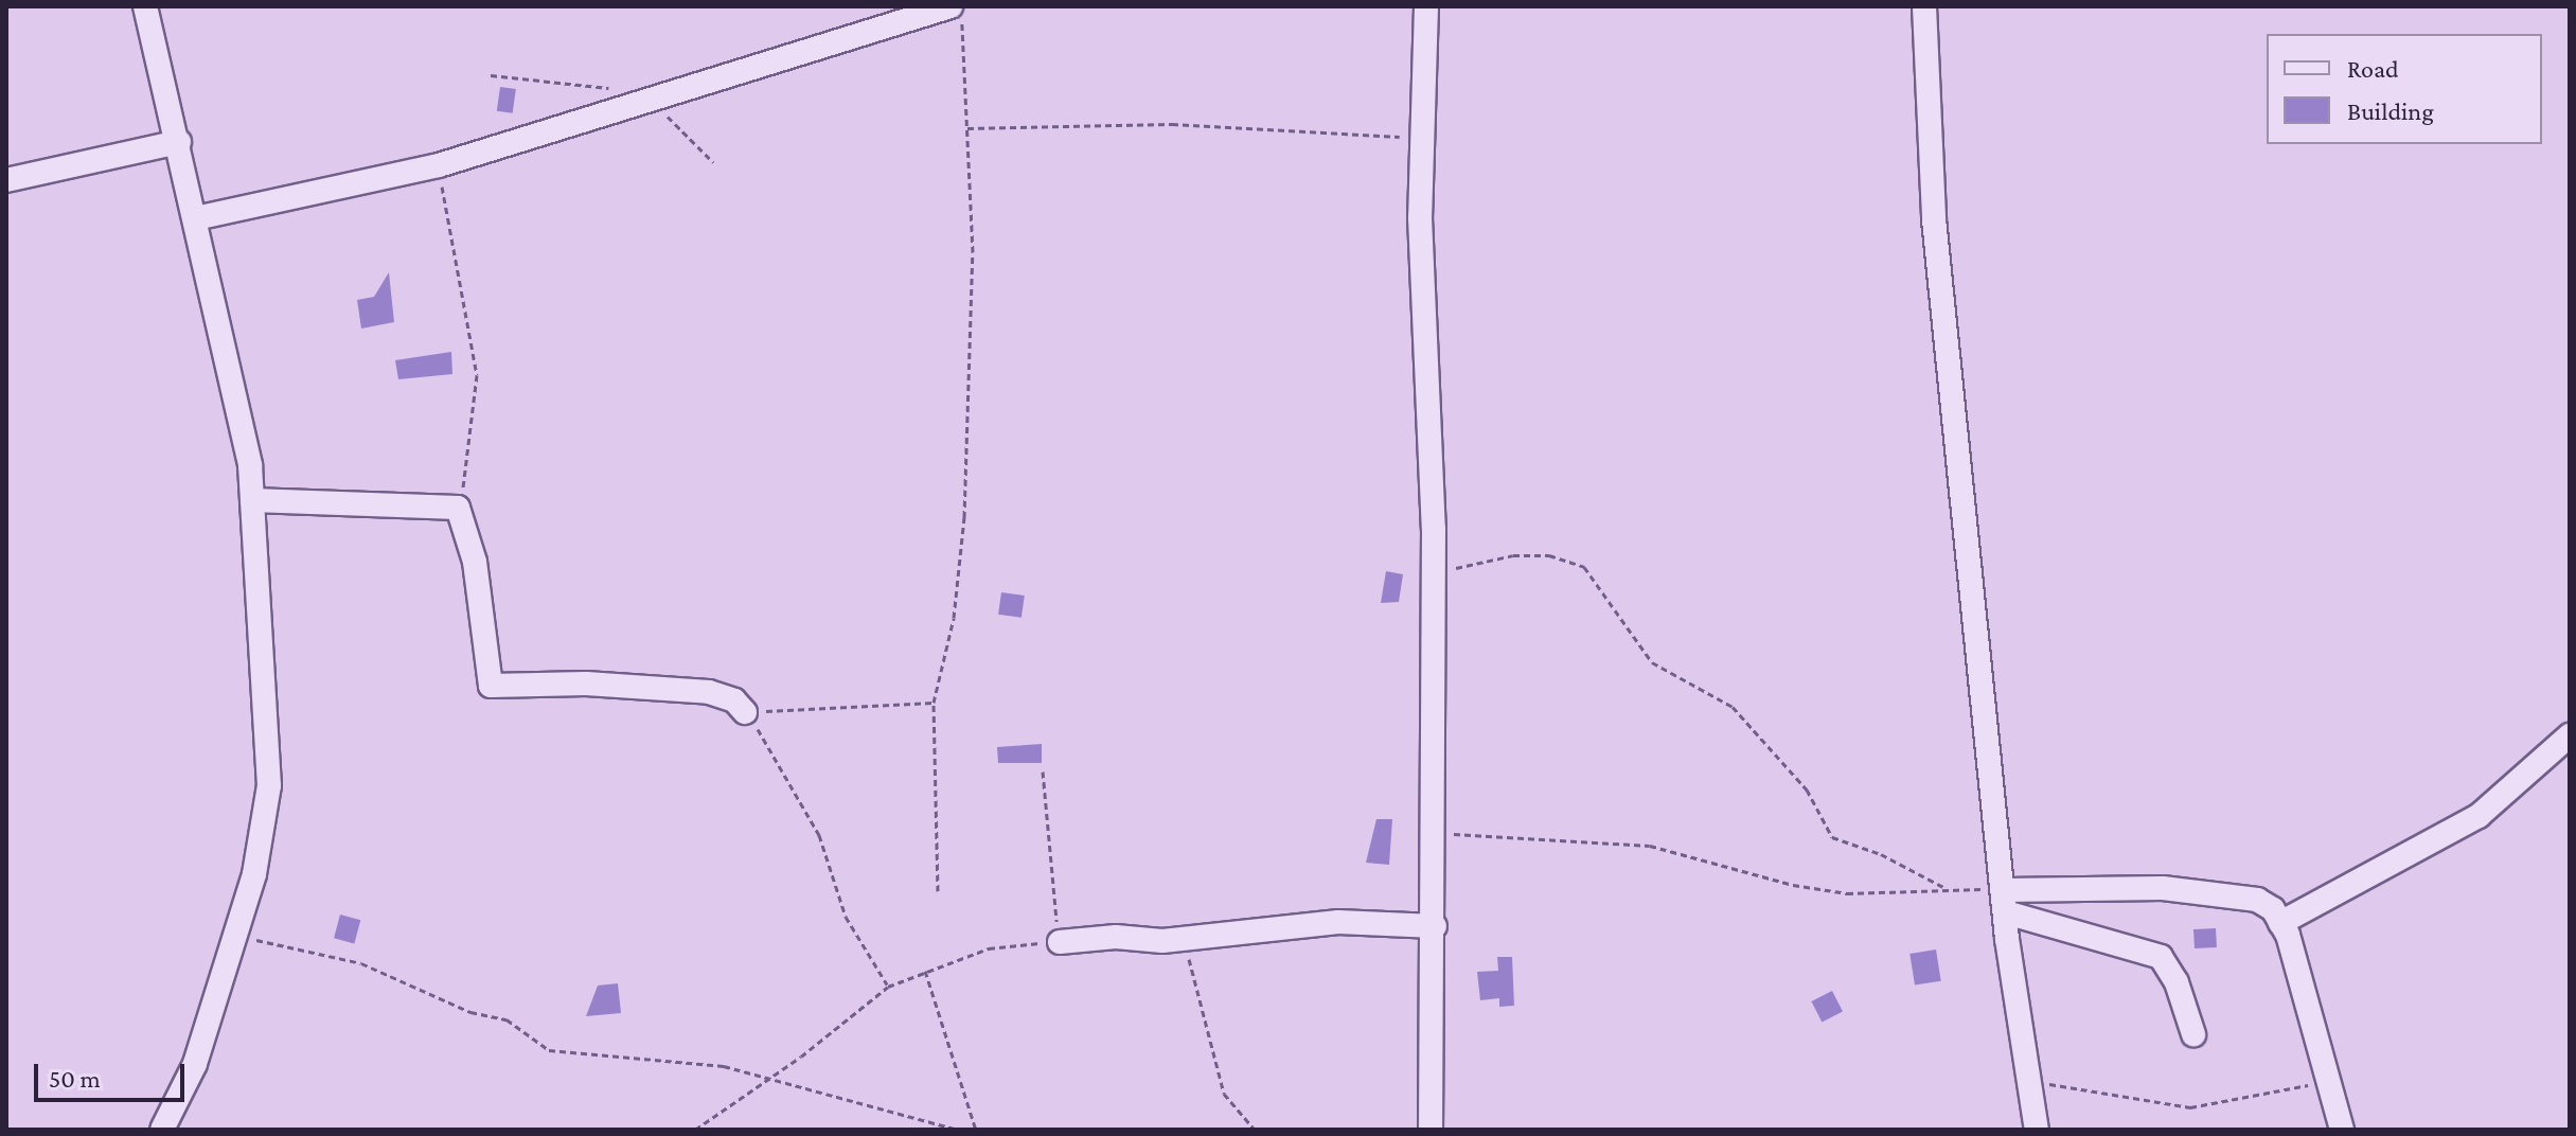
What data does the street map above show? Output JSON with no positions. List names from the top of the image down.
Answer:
{
  "legend": ["Road", "Building"],
  "scale_bar": "50 m"
}
